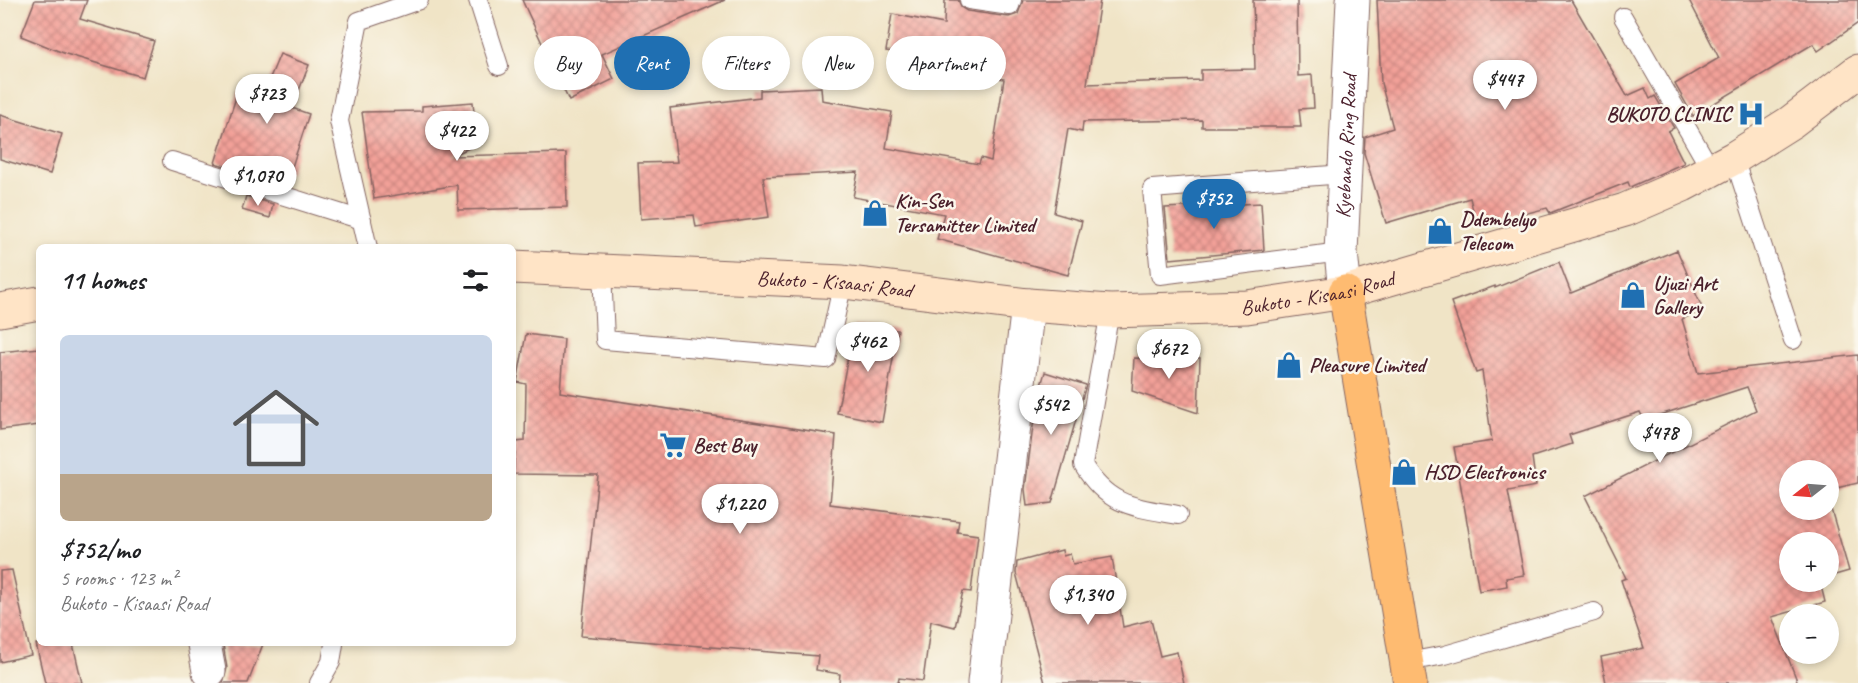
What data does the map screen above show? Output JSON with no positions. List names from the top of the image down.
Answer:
{
  "streets": {
    "main road": ["Bukoto - Kisaasi Road"],
    "street": ["Kyebando Ring Road"]
  },
  "crossings": [
    ["Kyebando Ring Road", "Bukoto - Kisaasi Road"]
  ],
  "places": {
    "hospital": ["BUKOTO CLINIC"],
    "shop": [
      "Kin-Sen Tersamitter Limited",
      "Ddembelyo Telecom",
      "Ujuzi Art Gallery",
      "Pleasure Limited",
      "HSD Electronics"
    ],
    "supermarket": ["Best Buy"]
  },
  "north": "left",
  "page": {
    "chip": [
      "Buy",
      "Rent",
      "Filters",
      "New",
      "Apartment"
    ],
    "price": [
      "$447",
      "$723",
      "$422",
      "$1,070",
      "$752",
      "$462",
      "$672",
      "$542",
      "$478",
      "$1,220",
      "$1,340"
    ],
    "heading": "11 homes",
    "list": [
      {
        "name": "$752/mo",
        "note": "5 rooms · 123 m² · Bukoto - Kisaasi Road"
      }
    ],
    "map_buttons": ["+", "−"]
  }
}
